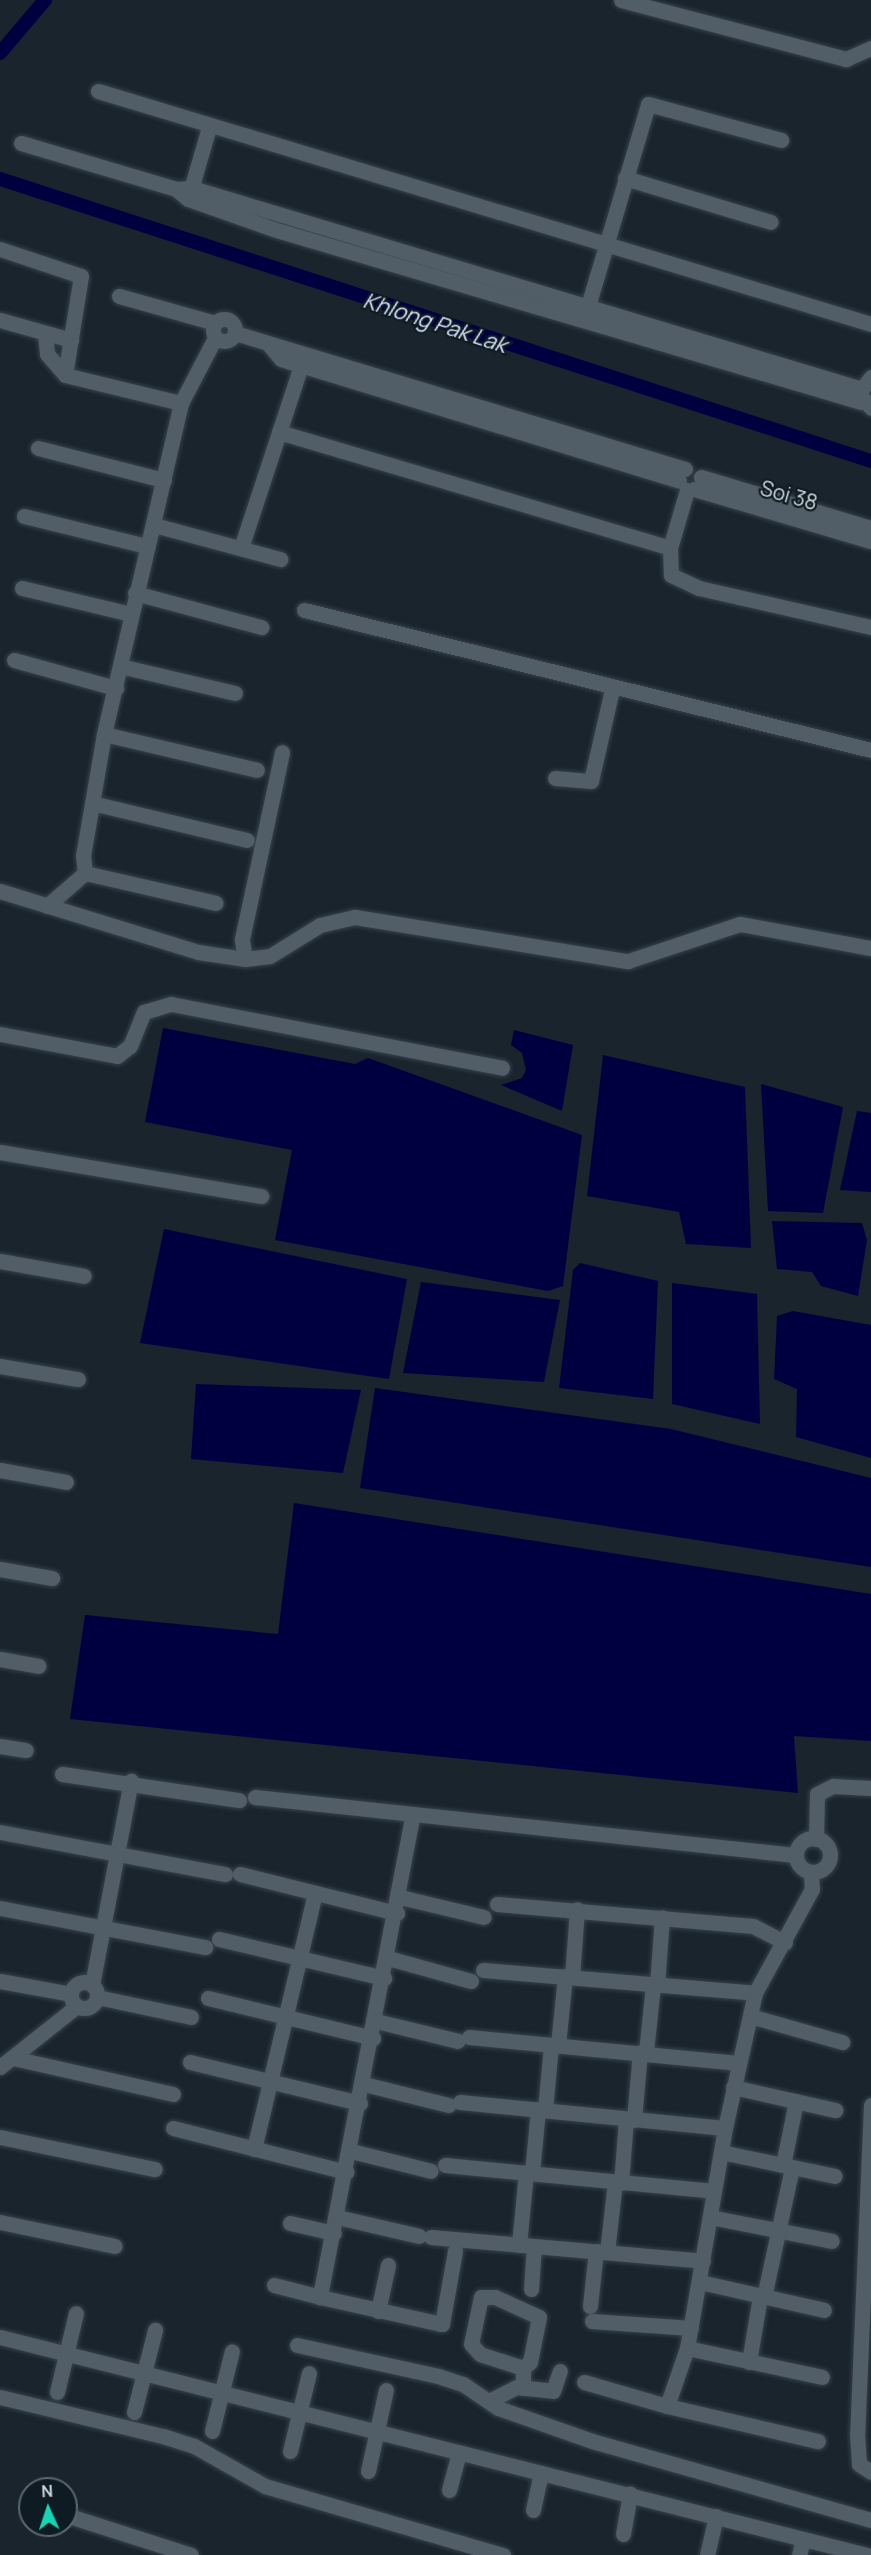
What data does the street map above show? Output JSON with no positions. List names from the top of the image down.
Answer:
{
  "streets": {
    "street": ["Soi 38"]
  },
  "water": ["Khlong Pak Lak"],
  "north": "top"
}
